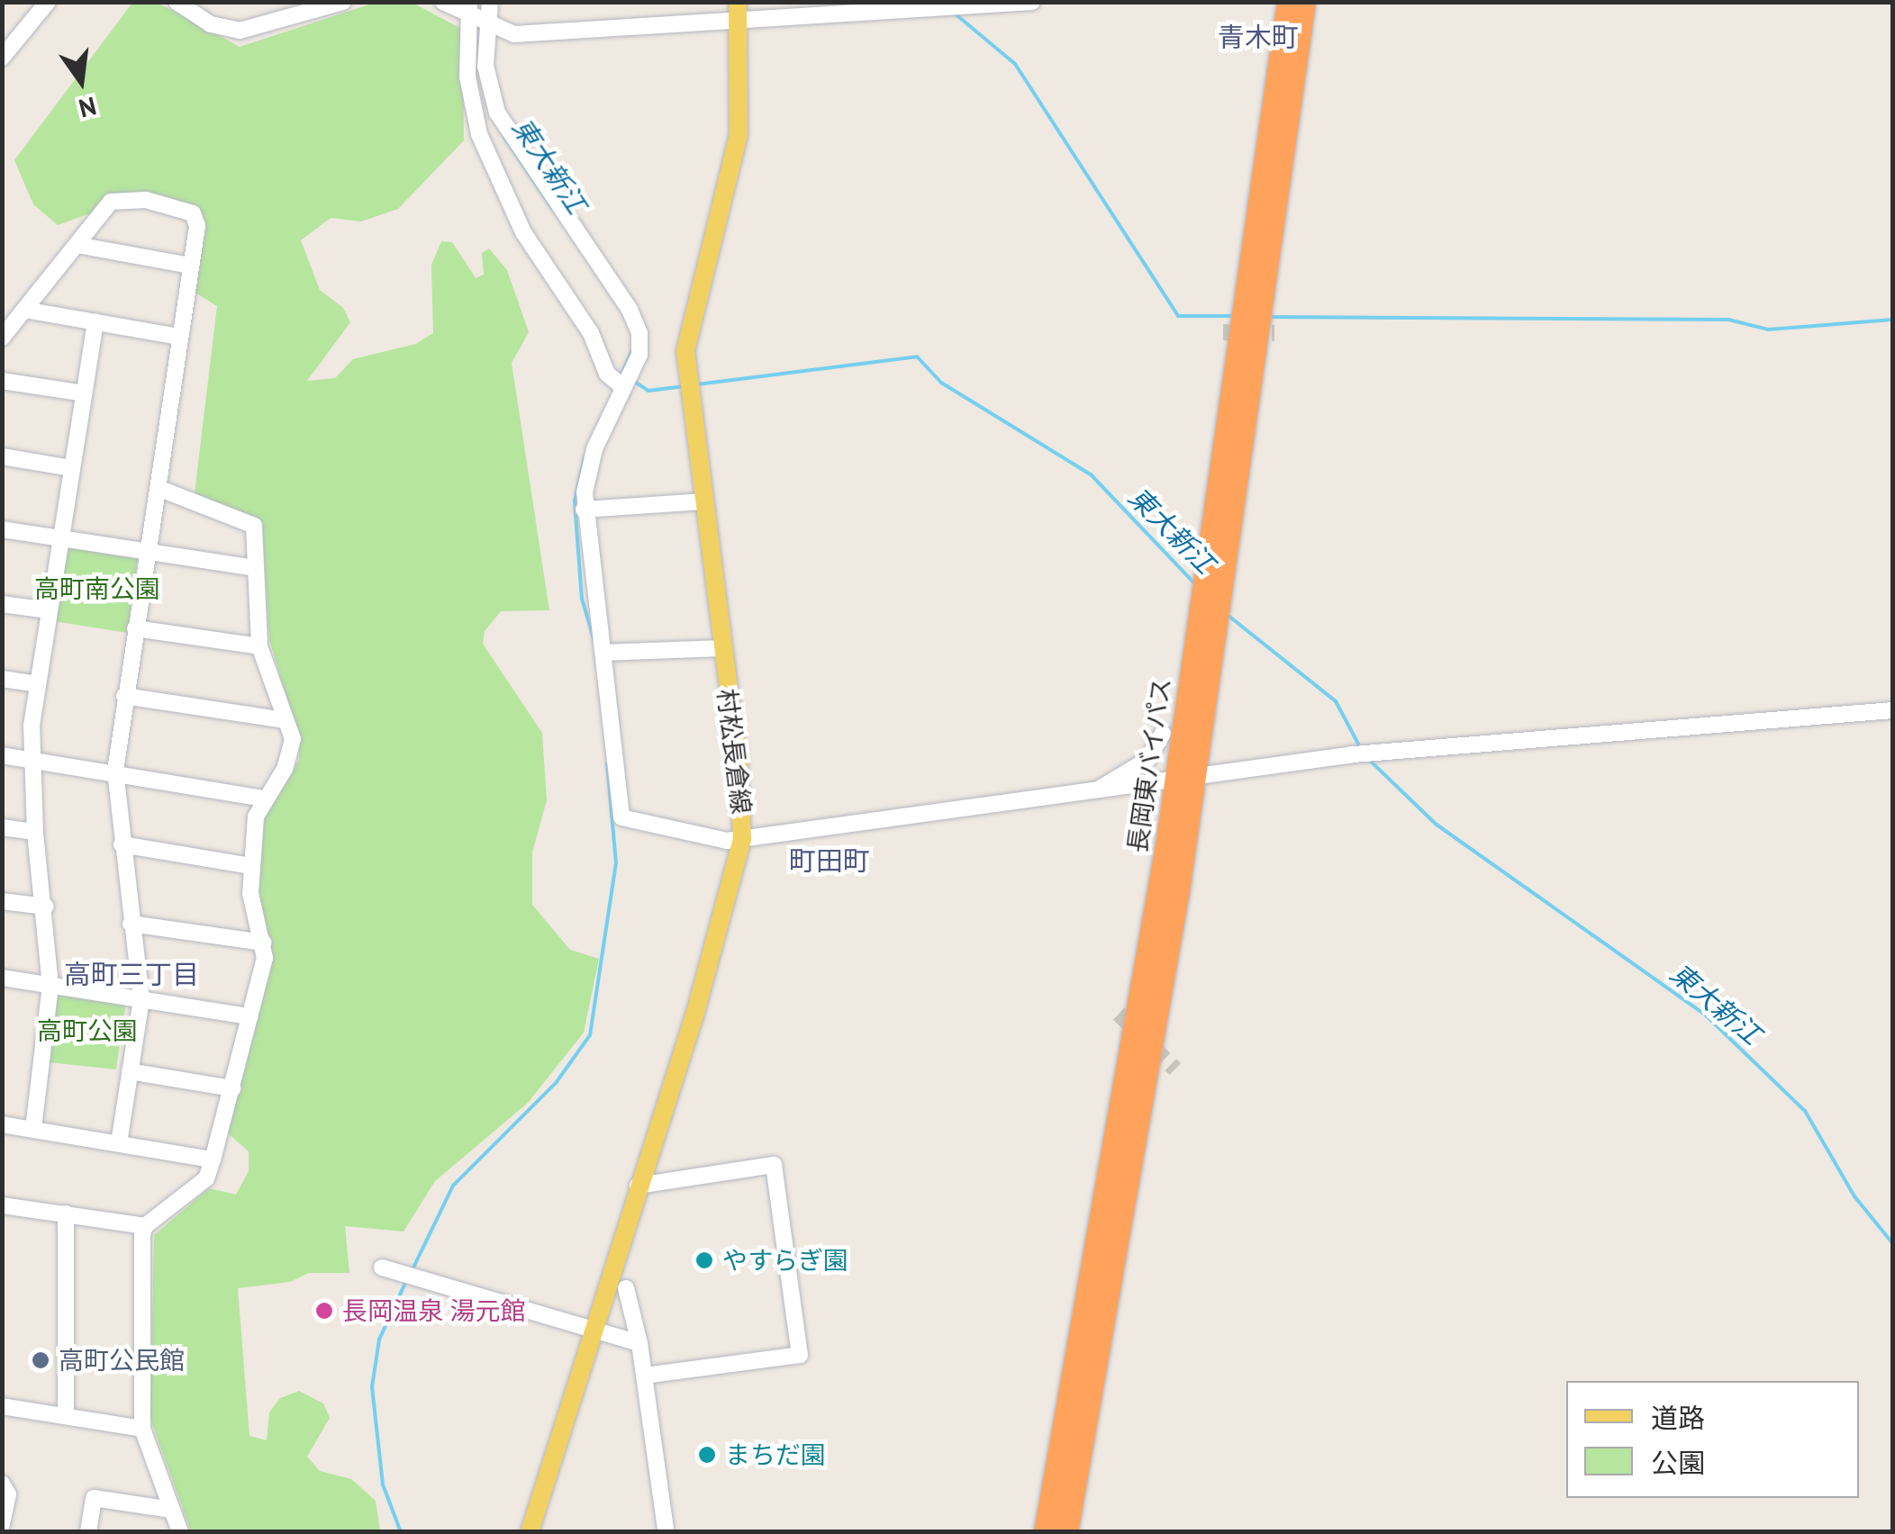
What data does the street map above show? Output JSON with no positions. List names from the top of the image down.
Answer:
{
  "streets": {
    "highway": ["長岡東バイパス"],
    "main road": ["村松長倉線"]
  },
  "districts": ["青木町", "町田町", "高町三丁目"],
  "water": ["東大新江"],
  "parks": ["高町南公園", "高町公園"],
  "places": [
    "やすらぎ園",
    "長岡温泉 湯元館",
    "高町公民館",
    "まちだ園"
  ],
  "legend": ["道路", "公園"],
  "north": "bottom"
}
